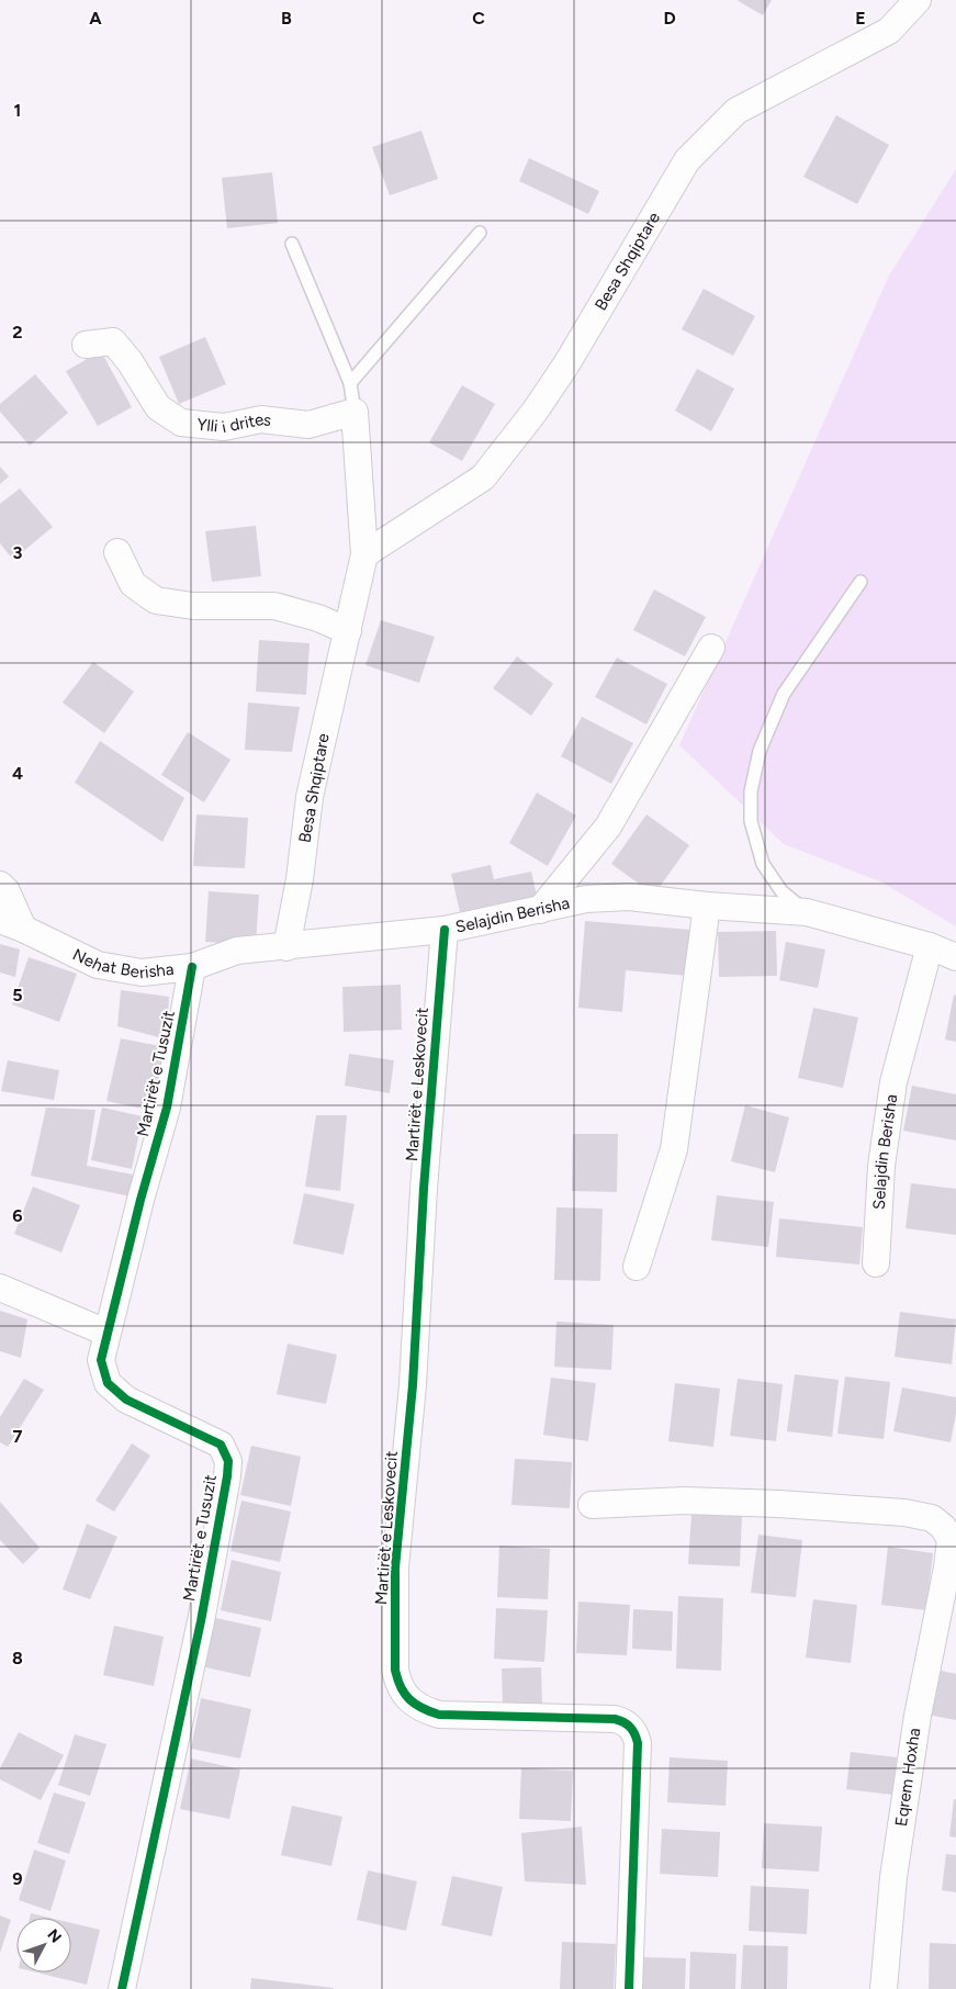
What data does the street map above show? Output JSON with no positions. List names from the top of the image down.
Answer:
{
  "streets": {
    "street": [
      "Besa Shqiptare",
      "Ylli i drites",
      "Selajdin Berisha",
      "Nehat Berisha",
      "Martirët e Tusuzit",
      "Martirët e Leskovecit",
      "Eqrem Hoxha"
    ]
  },
  "crossings": [
    ["Besa Shqiptare", "Ylli i drites"],
    ["Besa Shqiptare", "Selajdin Berisha"],
    ["Besa Shqiptare", "Nehat Berisha"],
    ["Selajdin Berisha", "Nehat Berisha"],
    ["Selajdin Berisha", "Martirët e Leskovecit"],
    ["Nehat Berisha", "Martirët e Tusuzit"]
  ],
  "north": "top right",
  "grid": {
    "columns": [
      "A",
      "B",
      "C",
      "D",
      "E"
    ],
    "rows": [
      "1",
      "2",
      "3",
      "4",
      "5",
      "6",
      "7",
      "8",
      "9"
    ]
  }
}
